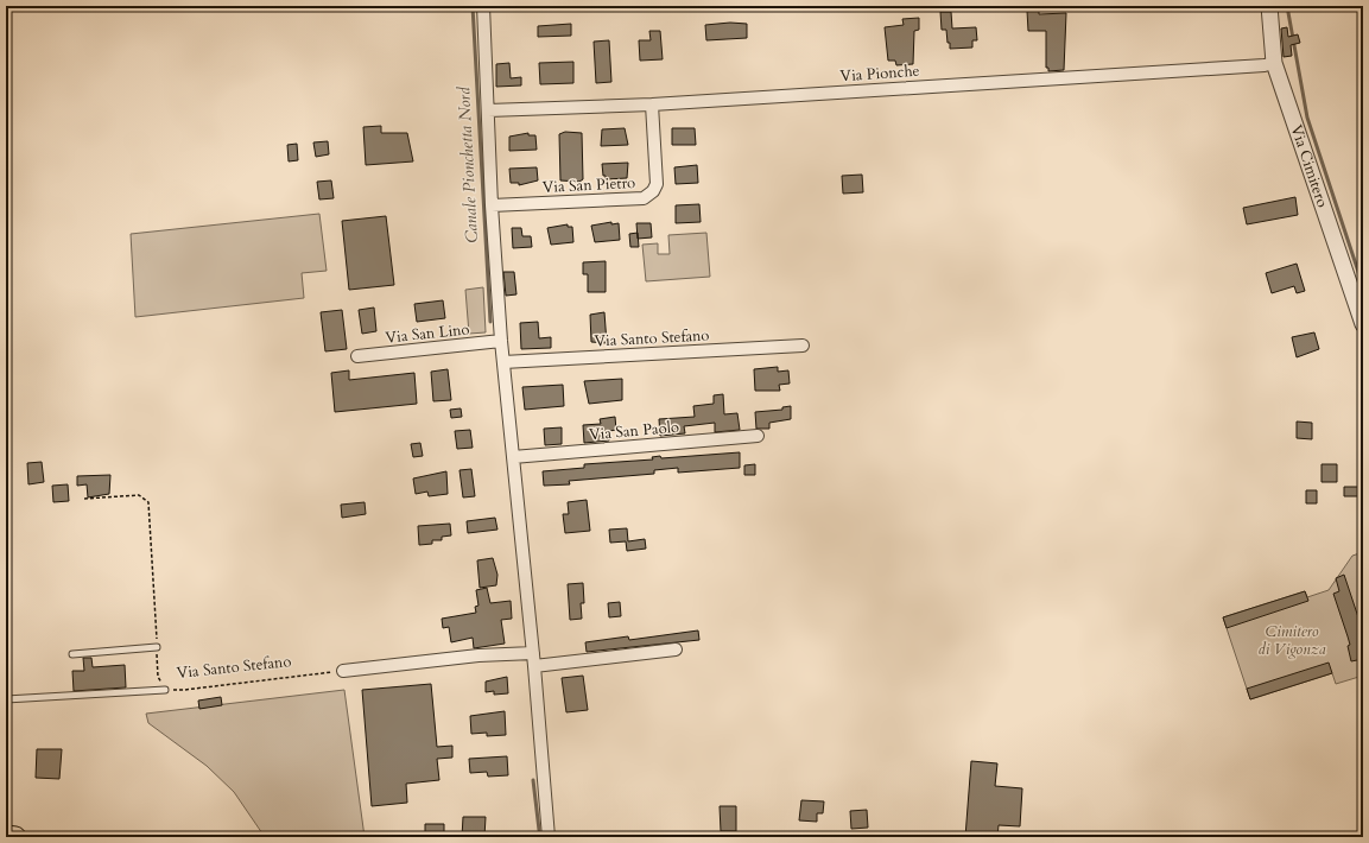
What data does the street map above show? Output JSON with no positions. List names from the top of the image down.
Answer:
{
  "streets": {
    "street": [
      "Via Pionche",
      "Via Cimitero",
      "Via San Pietro",
      "Via San Lino",
      "Via Santo Stefano",
      "Via San Paolo"
    ]
  },
  "crossings": [
    ["Via Pionche", "Via Cimitero"],
    ["Via Pionche", "Via San Pietro"]
  ],
  "water": ["Canale Pionchetta Nord"],
  "parks": ["Cimitero di Vigonza"]
}
